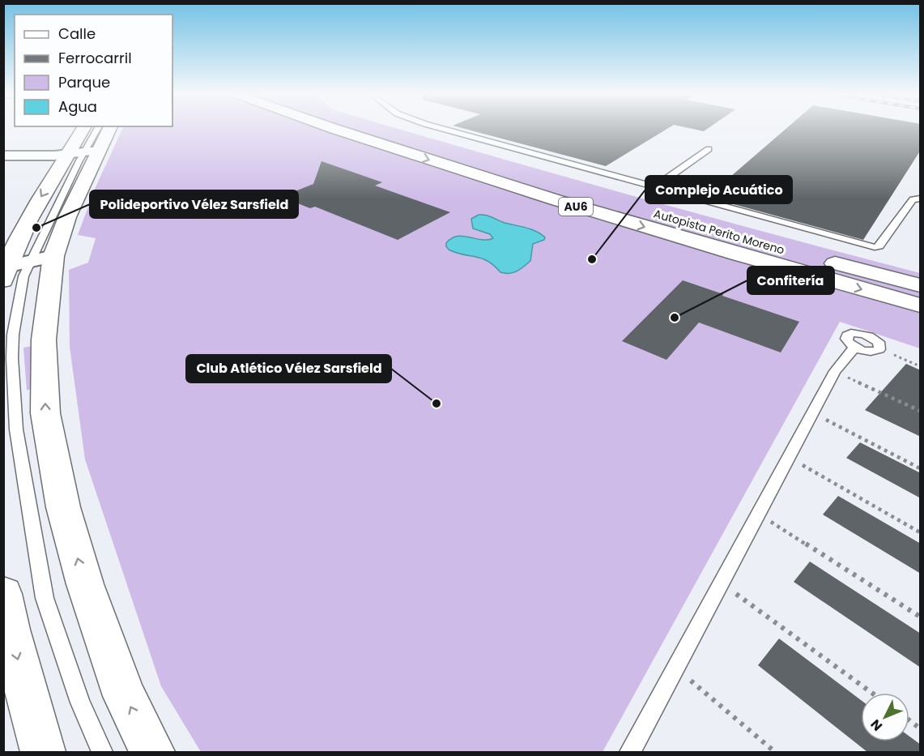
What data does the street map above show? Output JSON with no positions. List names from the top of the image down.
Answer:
{
  "streets": {
    "main road": ["AU6", "Autopista Perito Moreno"]
  },
  "places": [
    "Polideportivo Vélez Sarsfield",
    "Complejo Acuático",
    "Confitería",
    "Club Atlético Vélez Sarsfield"
  ],
  "legend": [
    "Calle",
    "Ferrocarril",
    "Parque",
    "Agua"
  ],
  "north": "bottom left"
}
